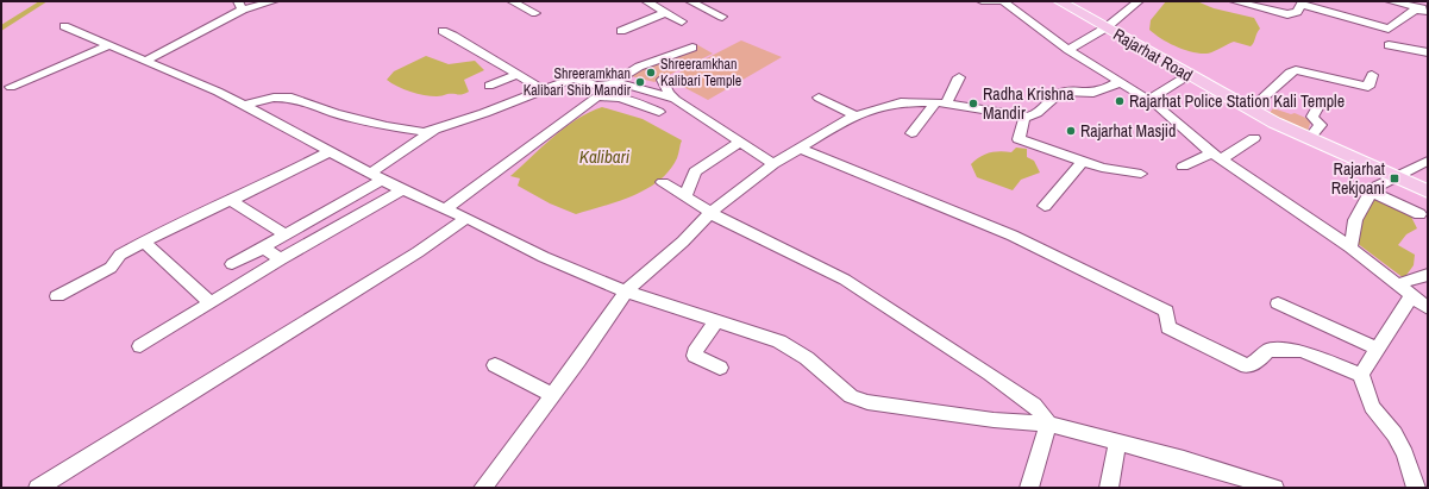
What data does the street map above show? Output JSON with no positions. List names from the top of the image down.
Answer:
{
  "streets": {
    "main road": ["Rajarhat Road"]
  },
  "water": ["Kalibari"],
  "places": {
    "other": [
      "Shreeramkhan Kalibari Temple",
      "Shreeramkhan Kalibari Shib Mandir",
      "Rajarhat Police Station Kali Temple",
      "Radha Krishna Mandir",
      "Rajarhat Masjid"
    ],
    "transit": ["Rajarhat Rekjoani"]
  }
}
